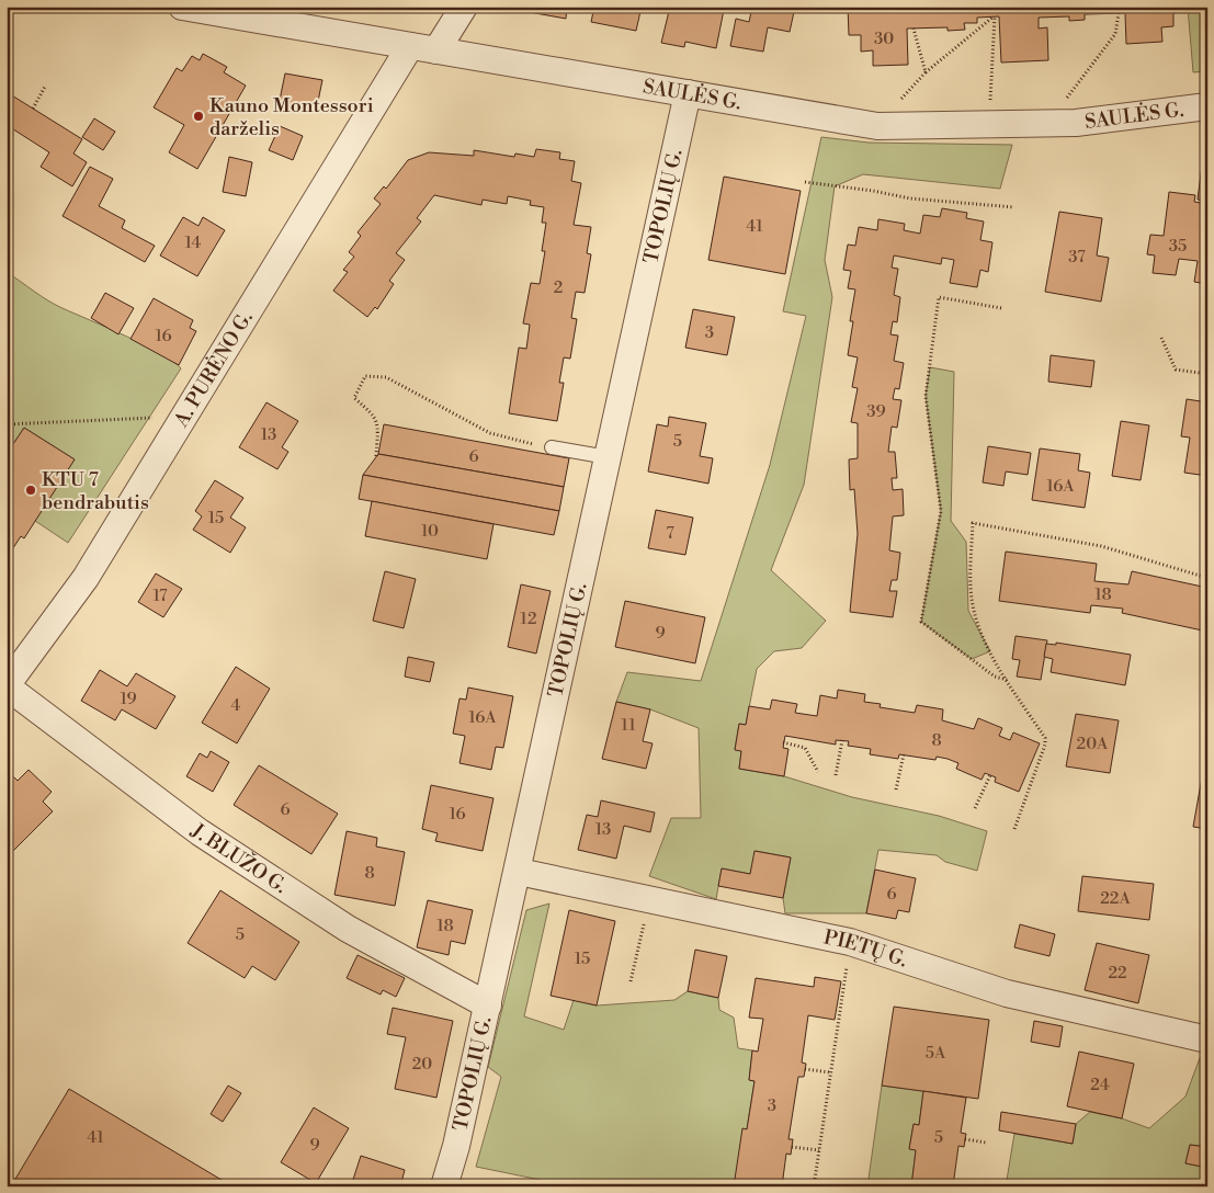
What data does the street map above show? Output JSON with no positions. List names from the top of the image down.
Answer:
{
  "streets": {
    "street": [
      "SAULĖS G.",
      "TOPOLIŲ G.",
      "A. PURĖNO G.",
      "J. BLUŽO G.",
      "PIETŲ G."
    ]
  },
  "crossings": [
    ["SAULĖS G.", "TOPOLIŲ G."],
    ["SAULĖS G.", "A. PURĖNO G."],
    ["TOPOLIŲ G.", "J. BLUŽO G."],
    ["TOPOLIŲ G.", "PIETŲ G."],
    ["A. PURĖNO G.", "J. BLUŽO G."]
  ],
  "places": ["Kauno Montessori darželis", "KTU 7 bendrabutis"],
  "house_numbers": [
    "30",
    "41",
    "14",
    "35",
    "37",
    "2",
    "3",
    "16",
    "39",
    "13",
    "5",
    "6",
    "16A",
    "15",
    "10",
    "7",
    "18",
    "17",
    "12",
    "9",
    "19",
    "4",
    "16A",
    "11",
    "8",
    "20A",
    "6",
    "16",
    "13",
    "8",
    "6",
    "22A",
    "18",
    "5",
    "15",
    "22",
    "5A",
    "20",
    "24",
    "3",
    "41",
    "5",
    "9"
  ]
}
